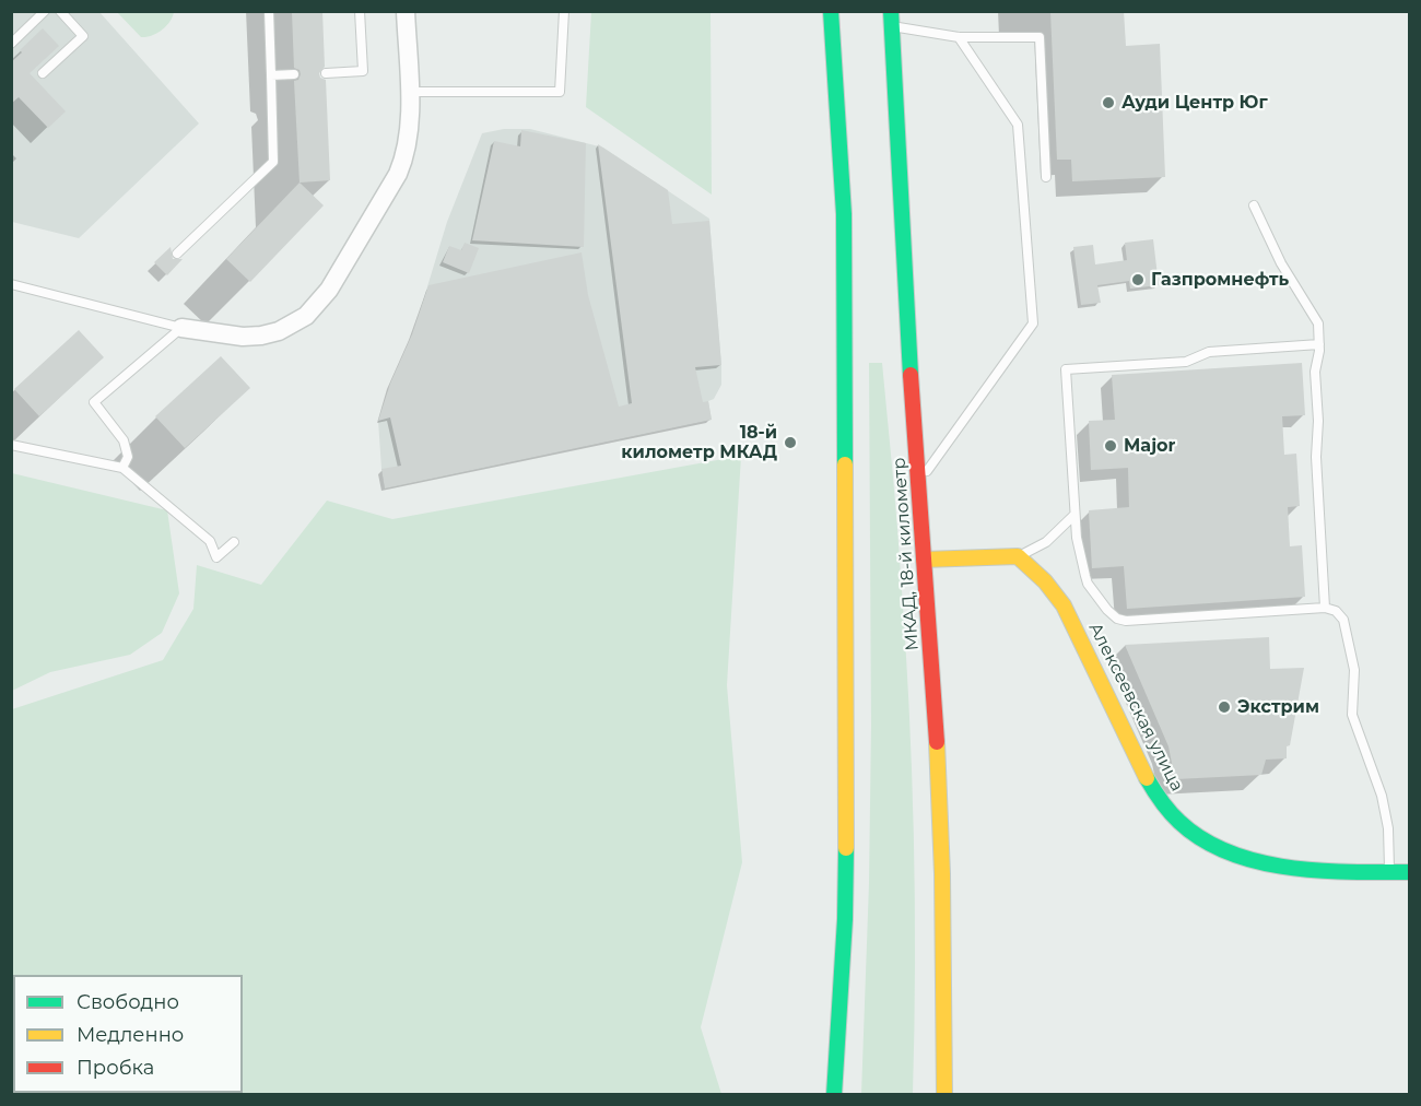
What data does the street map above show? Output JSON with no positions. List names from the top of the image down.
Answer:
{
  "streets": {
    "main road": ["МКАД, 18-й километр", "Алексеевская улица"]
  },
  "places": [
    "Ауди Центр Юг",
    "Газпромнефть",
    "18-й километр МКАД",
    "Major",
    "Экстрим"
  ],
  "legend": ["Свободно", "Медленно", "Пробка"]
}
